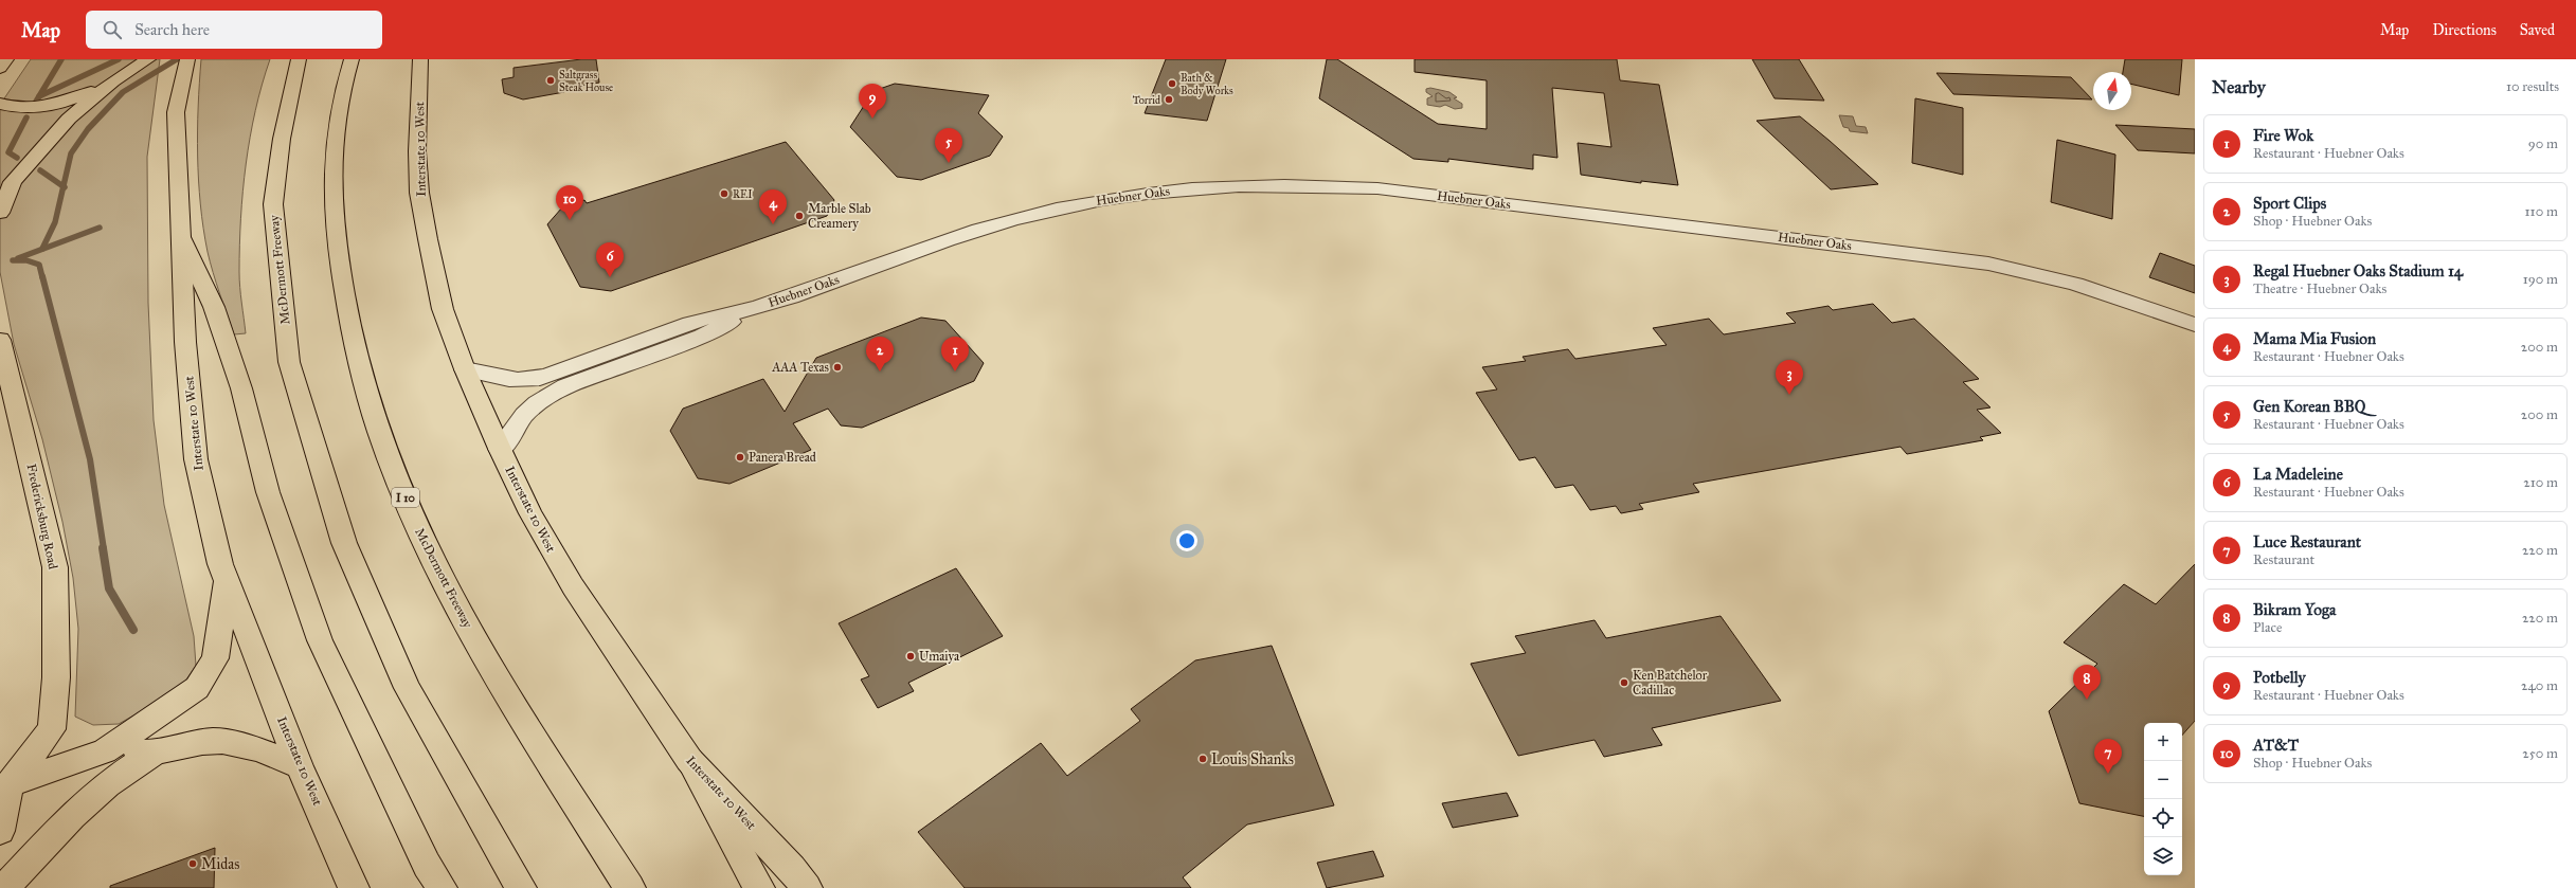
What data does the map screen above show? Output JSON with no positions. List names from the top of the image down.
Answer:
{
  "streets": {
    "main road": [
      "Interstate 10 West",
      "McDermott Freeway",
      "I 10",
      "Fredericksburg Road"
    ],
    "street": ["Huebner Oaks"]
  },
  "crossings": [
    ["Interstate 10 West", "Huebner Oaks"]
  ],
  "places": [
    "Saltgrass Steak House",
    "Bath & Body Works",
    "Torrid",
    "REI",
    "Marble Slab Creamery",
    "AAA Texas",
    "Panera Bread",
    "Umaiya",
    "Ken Batchelor Cadillac",
    "Louis Shanks",
    "Midas"
  ],
  "north": "top",
  "page": {
    "header": "Map",
    "search": "Search here",
    "nav": ["Map", "Directions", "Saved"],
    "heading": ["Nearby", "10 results"],
    "pins": [
      "9",
      "5",
      "10",
      "4",
      "6",
      "1",
      "2",
      "3",
      "8",
      "7"
    ],
    "list": [
      {
        "mark": "1",
        "name": "Fire Wok",
        "note": "Restaurant · Huebner Oaks",
        "value": "90 m"
      },
      {
        "mark": "2",
        "name": "Sport Clips",
        "note": "Shop · Huebner Oaks",
        "value": "110 m"
      },
      {
        "mark": "3",
        "name": "Regal Huebner Oaks Stadium 14",
        "note": "Theatre · Huebner Oaks",
        "value": "190 m"
      },
      {
        "mark": "4",
        "name": "Mama Mia Fusion",
        "note": "Restaurant · Huebner Oaks",
        "value": "200 m"
      },
      {
        "mark": "5",
        "name": "Gen Korean BBQ",
        "note": "Restaurant · Huebner Oaks",
        "value": "200 m"
      },
      {
        "mark": "6",
        "name": "La Madeleine",
        "note": "Restaurant · Huebner Oaks",
        "value": "210 m"
      },
      {
        "mark": "7",
        "name": "Luce Restaurant",
        "note": "Restaurant",
        "value": "220 m"
      },
      {
        "mark": "8",
        "name": "Bikram Yoga",
        "note": "Place",
        "value": "220 m"
      },
      {
        "mark": "9",
        "name": "Potbelly",
        "note": "Restaurant · Huebner Oaks",
        "value": "240 m"
      },
      {
        "mark": "10",
        "name": "AT&T",
        "note": "Shop · Huebner Oaks",
        "value": "250 m"
      }
    ],
    "map_buttons": ["+", "−"]
  }
}
